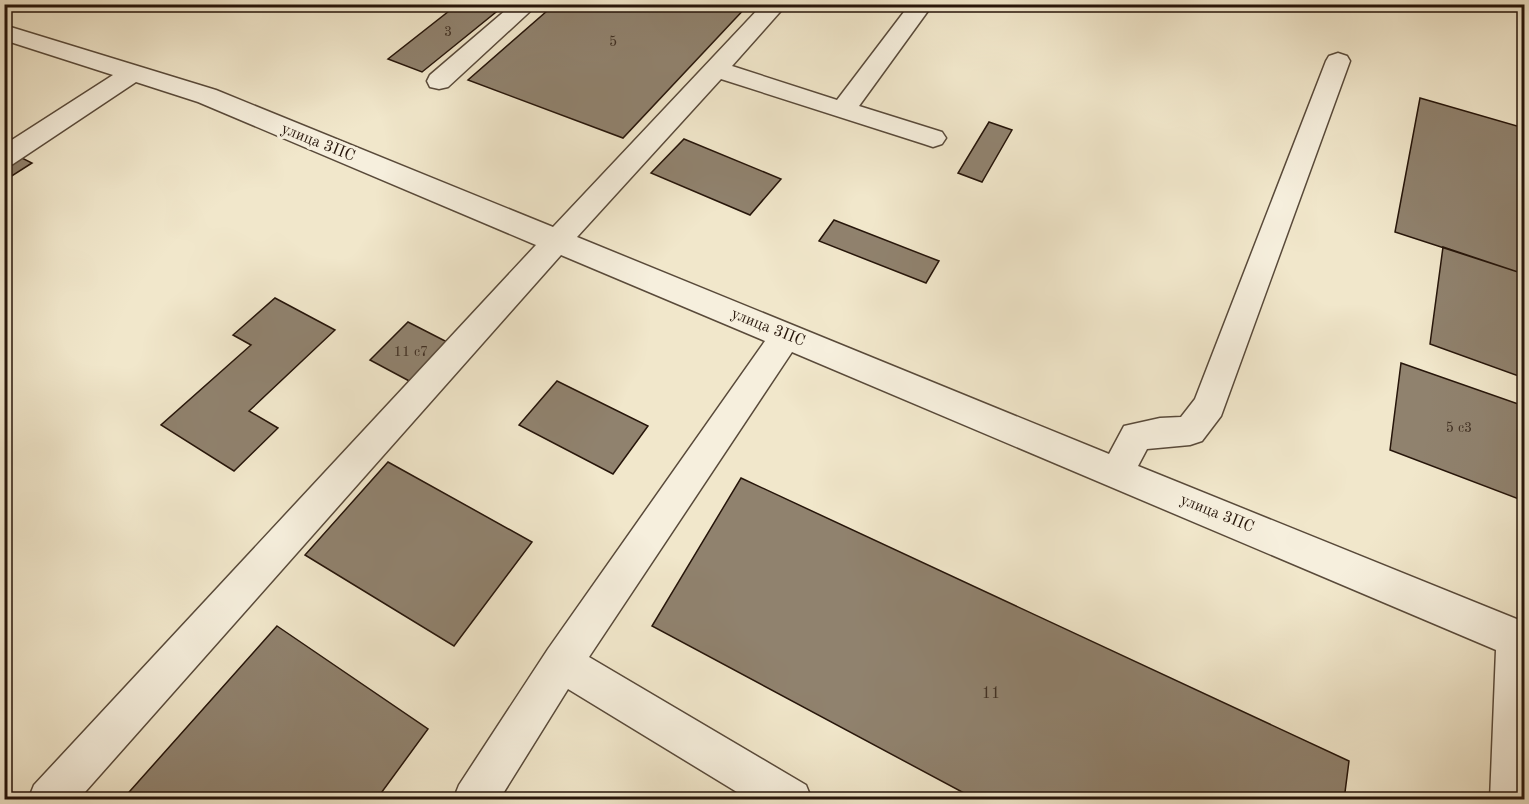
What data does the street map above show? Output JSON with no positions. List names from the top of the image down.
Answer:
{
  "streets": {
    "street": ["улица 3ПС"]
  },
  "house_numbers": [
    "3",
    "5",
    "11 с7",
    "5 с3",
    "11"
  ]
}
